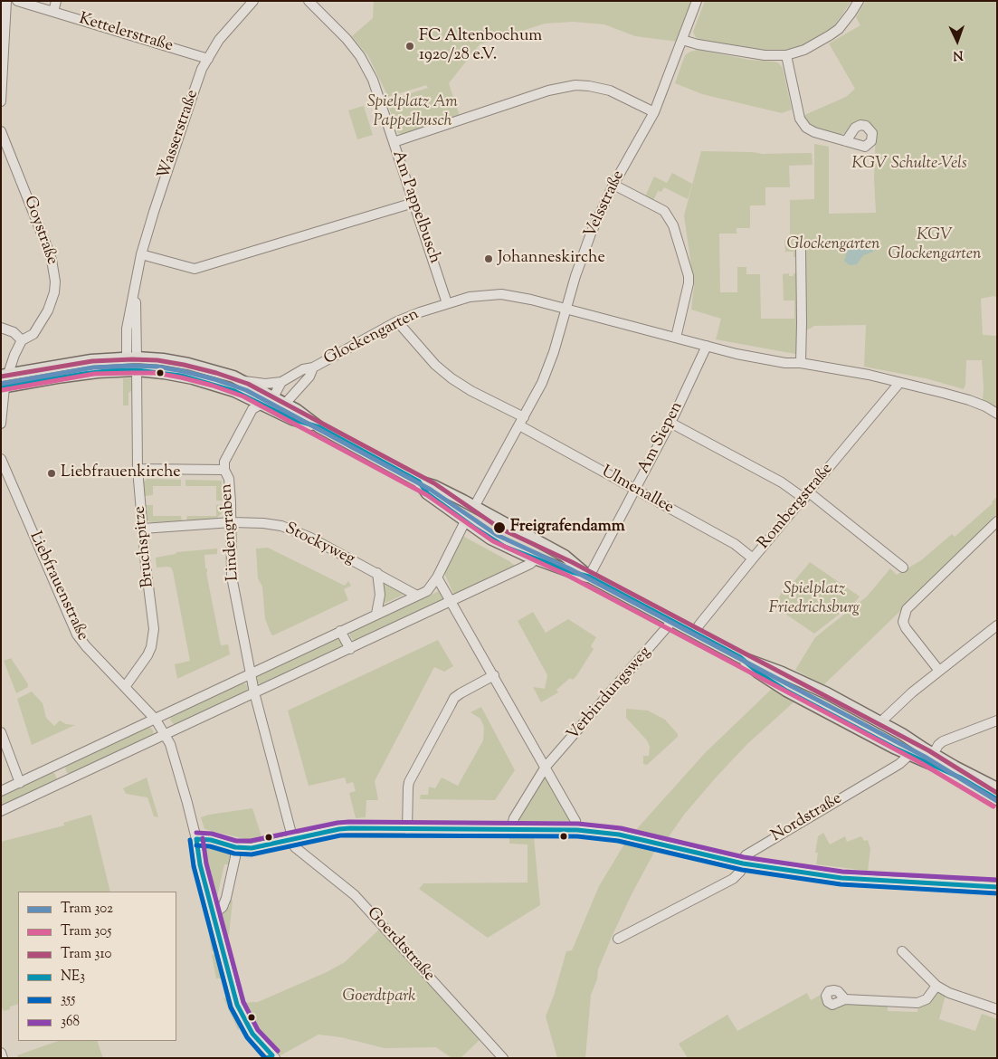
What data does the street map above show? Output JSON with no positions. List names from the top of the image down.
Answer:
{
  "streets": {
    "street": [
      "Kettelerstraße",
      "Wasserstraße",
      "Velsstraße",
      "Am Pappelbusch",
      "Goystraße",
      "Glockengarten",
      "Am Siepen",
      "Ulmenallee",
      "Rombergstraße",
      "Lindengraben",
      "Stockyweg",
      "Bruchspitze",
      "Liebfrauenstraße",
      "Verbindungsweg",
      "Nordstraße",
      "Goerdtstraße"
    ]
  },
  "crossings": [
    ["Kettelerstraße", "Wasserstraße"],
    ["Velsstraße", "Glockengarten"],
    ["Velsstraße", "Ulmenallee"],
    ["Am Pappelbusch", "Glockengarten"],
    ["Glockengarten", "Am Siepen"],
    ["Glockengarten", "Ulmenallee"],
    ["Glockengarten", "Rombergstraße"],
    ["Am Siepen", "Ulmenallee"],
    ["Ulmenallee", "Rombergstraße"],
    ["Lindengraben", "Stockyweg"],
    ["Stockyweg", "Bruchspitze"],
    ["Bruchspitze", "Liebfrauenstraße"]
  ],
  "parks": [
    "Spielplatz Am Pappelbusch",
    "KGV Schulte-Vels",
    "KGV Glockengarten",
    "Glockengarten",
    "Spielplatz Friedrichsburg",
    "Goerdtpark"
  ],
  "places": [
    "FC Altenbochum 1920/28 e.V.",
    "Johanneskirche",
    "Liebfrauenkirche",
    "Freigrafendamm"
  ],
  "lines": [
    "tram line 310",
    "tram line 302",
    "transit line NE3",
    "tram line 305",
    "transit line 368",
    "transit line 355"
  ],
  "legend": [
    "Tram 302",
    "Tram 305",
    "Tram 310",
    "NE3",
    "355",
    "368"
  ],
  "north": "bottom"
}
